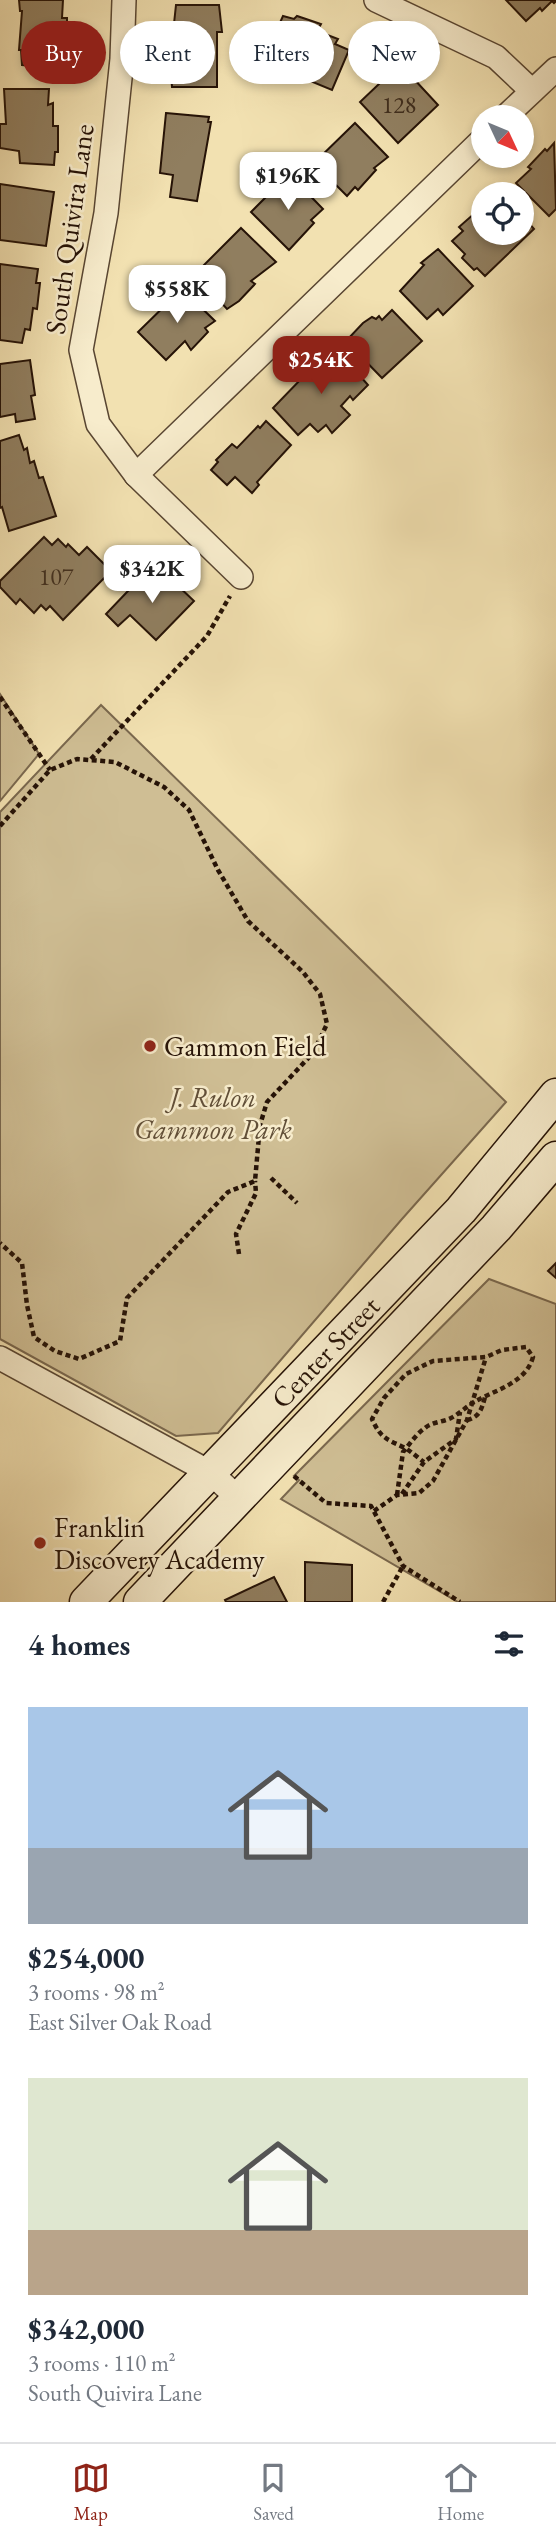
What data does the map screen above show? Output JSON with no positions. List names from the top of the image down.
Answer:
{
  "streets": {
    "main road": ["Center Street"],
    "street": ["South Quivira Lane"]
  },
  "parks": ["J. Rulon Gammon Park"],
  "places": ["Gammon Field", "Franklin Discovery Academy"],
  "house_numbers": ["128", "107"],
  "north": "bottom right",
  "page": {
    "chip": [
      "Buy",
      "Rent",
      "Filters",
      "New"
    ],
    "price": [
      "$196K",
      "$558K",
      "$254K",
      "$342K"
    ],
    "heading": "4 homes",
    "list": [
      {
        "name": "$254,000",
        "note": "3 rooms · 98 m² · East Silver Oak Road"
      },
      {
        "name": "$342,000",
        "note": "3 rooms · 110 m² · South Quivira Lane"
      }
    ],
    "tabs": ["Map", "Saved", "Home"]
  }
}
